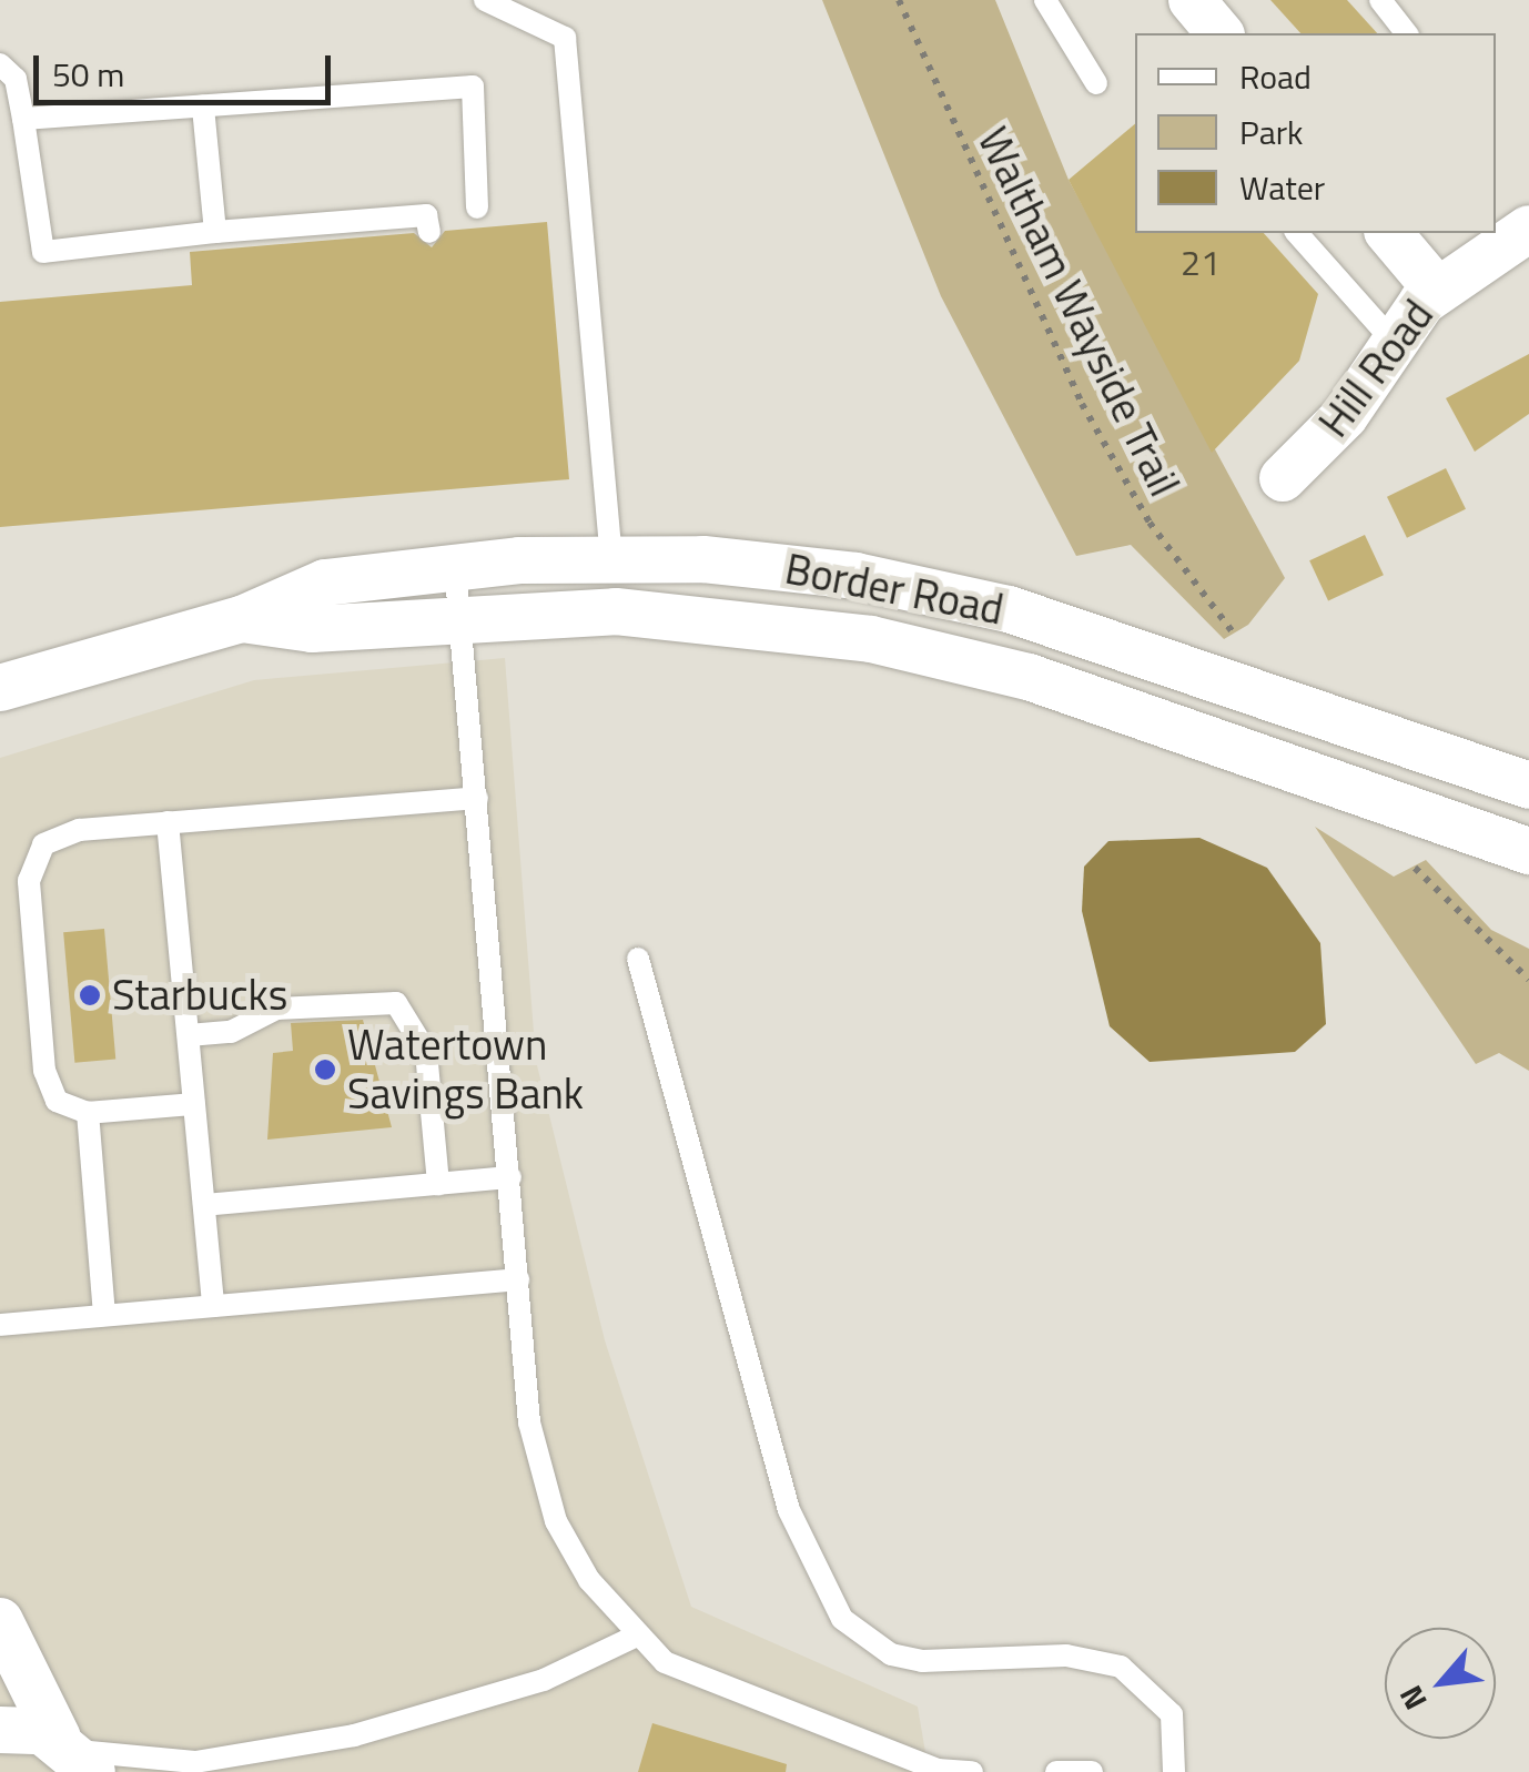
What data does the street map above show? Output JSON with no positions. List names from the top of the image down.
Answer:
{
  "streets": {
    "street": ["Hill Road", "Border Road"],
    "path": ["Waltham Wayside Trail"]
  },
  "places": ["Starbucks", "Watertown Savings Bank"],
  "house_numbers": ["21"],
  "legend": ["Road", "Park", "Water"],
  "scale_bar": "50 m",
  "north": "bottom left"
}
